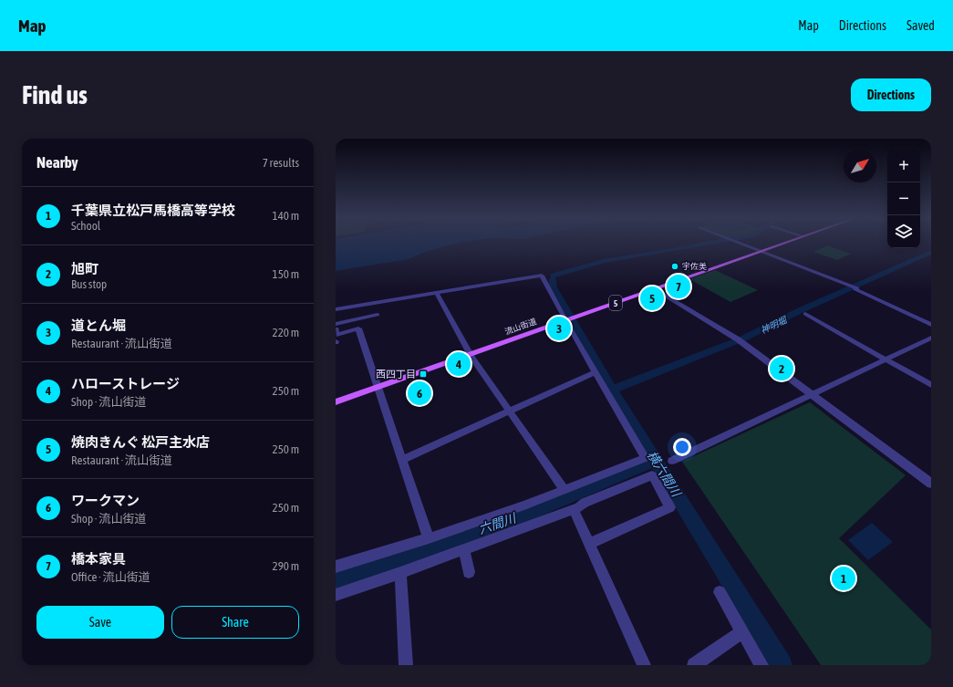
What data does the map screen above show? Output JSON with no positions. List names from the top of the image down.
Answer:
{
  "streets": {
    "main road": ["5", "流山街道"]
  },
  "water": ["神明堀", "横六間川", "六間川"],
  "places": {
    "other": ["宇佐美"],
    "transit": ["西四丁目"]
  },
  "north": "top right",
  "page": {
    "header": "Map",
    "nav": ["Map", "Directions", "Saved"],
    "buttons": [
      "Directions",
      ["Save", "Share"]
    ],
    "title": "Find us",
    "heading": ["Nearby", "7 results"],
    "map_buttons": ["+", "−"],
    "list": [
      {
        "mark": "1",
        "name": "千葉県立松戸馬橋高等学校",
        "note": "School",
        "value": "140 m"
      },
      {
        "mark": "2",
        "name": "旭町",
        "note": "Bus stop",
        "value": "150 m"
      },
      {
        "mark": "3",
        "name": "道とん堀",
        "note": "Restaurant · 流山街道",
        "value": "220 m"
      },
      {
        "mark": "4",
        "name": "ハローストレージ",
        "note": "Shop · 流山街道",
        "value": "250 m"
      },
      {
        "mark": "5",
        "name": "焼肉きんぐ 松戸主水店",
        "note": "Restaurant · 流山街道",
        "value": "250 m"
      },
      {
        "mark": "6",
        "name": "ワークマン",
        "note": "Shop · 流山街道",
        "value": "250 m"
      },
      {
        "mark": "7",
        "name": "橋本家具",
        "note": "Office · 流山街道",
        "value": "290 m"
      }
    ],
    "pins": [
      "7",
      "5",
      "3",
      "4",
      "2",
      "6",
      "1"
    ]
  }
}
